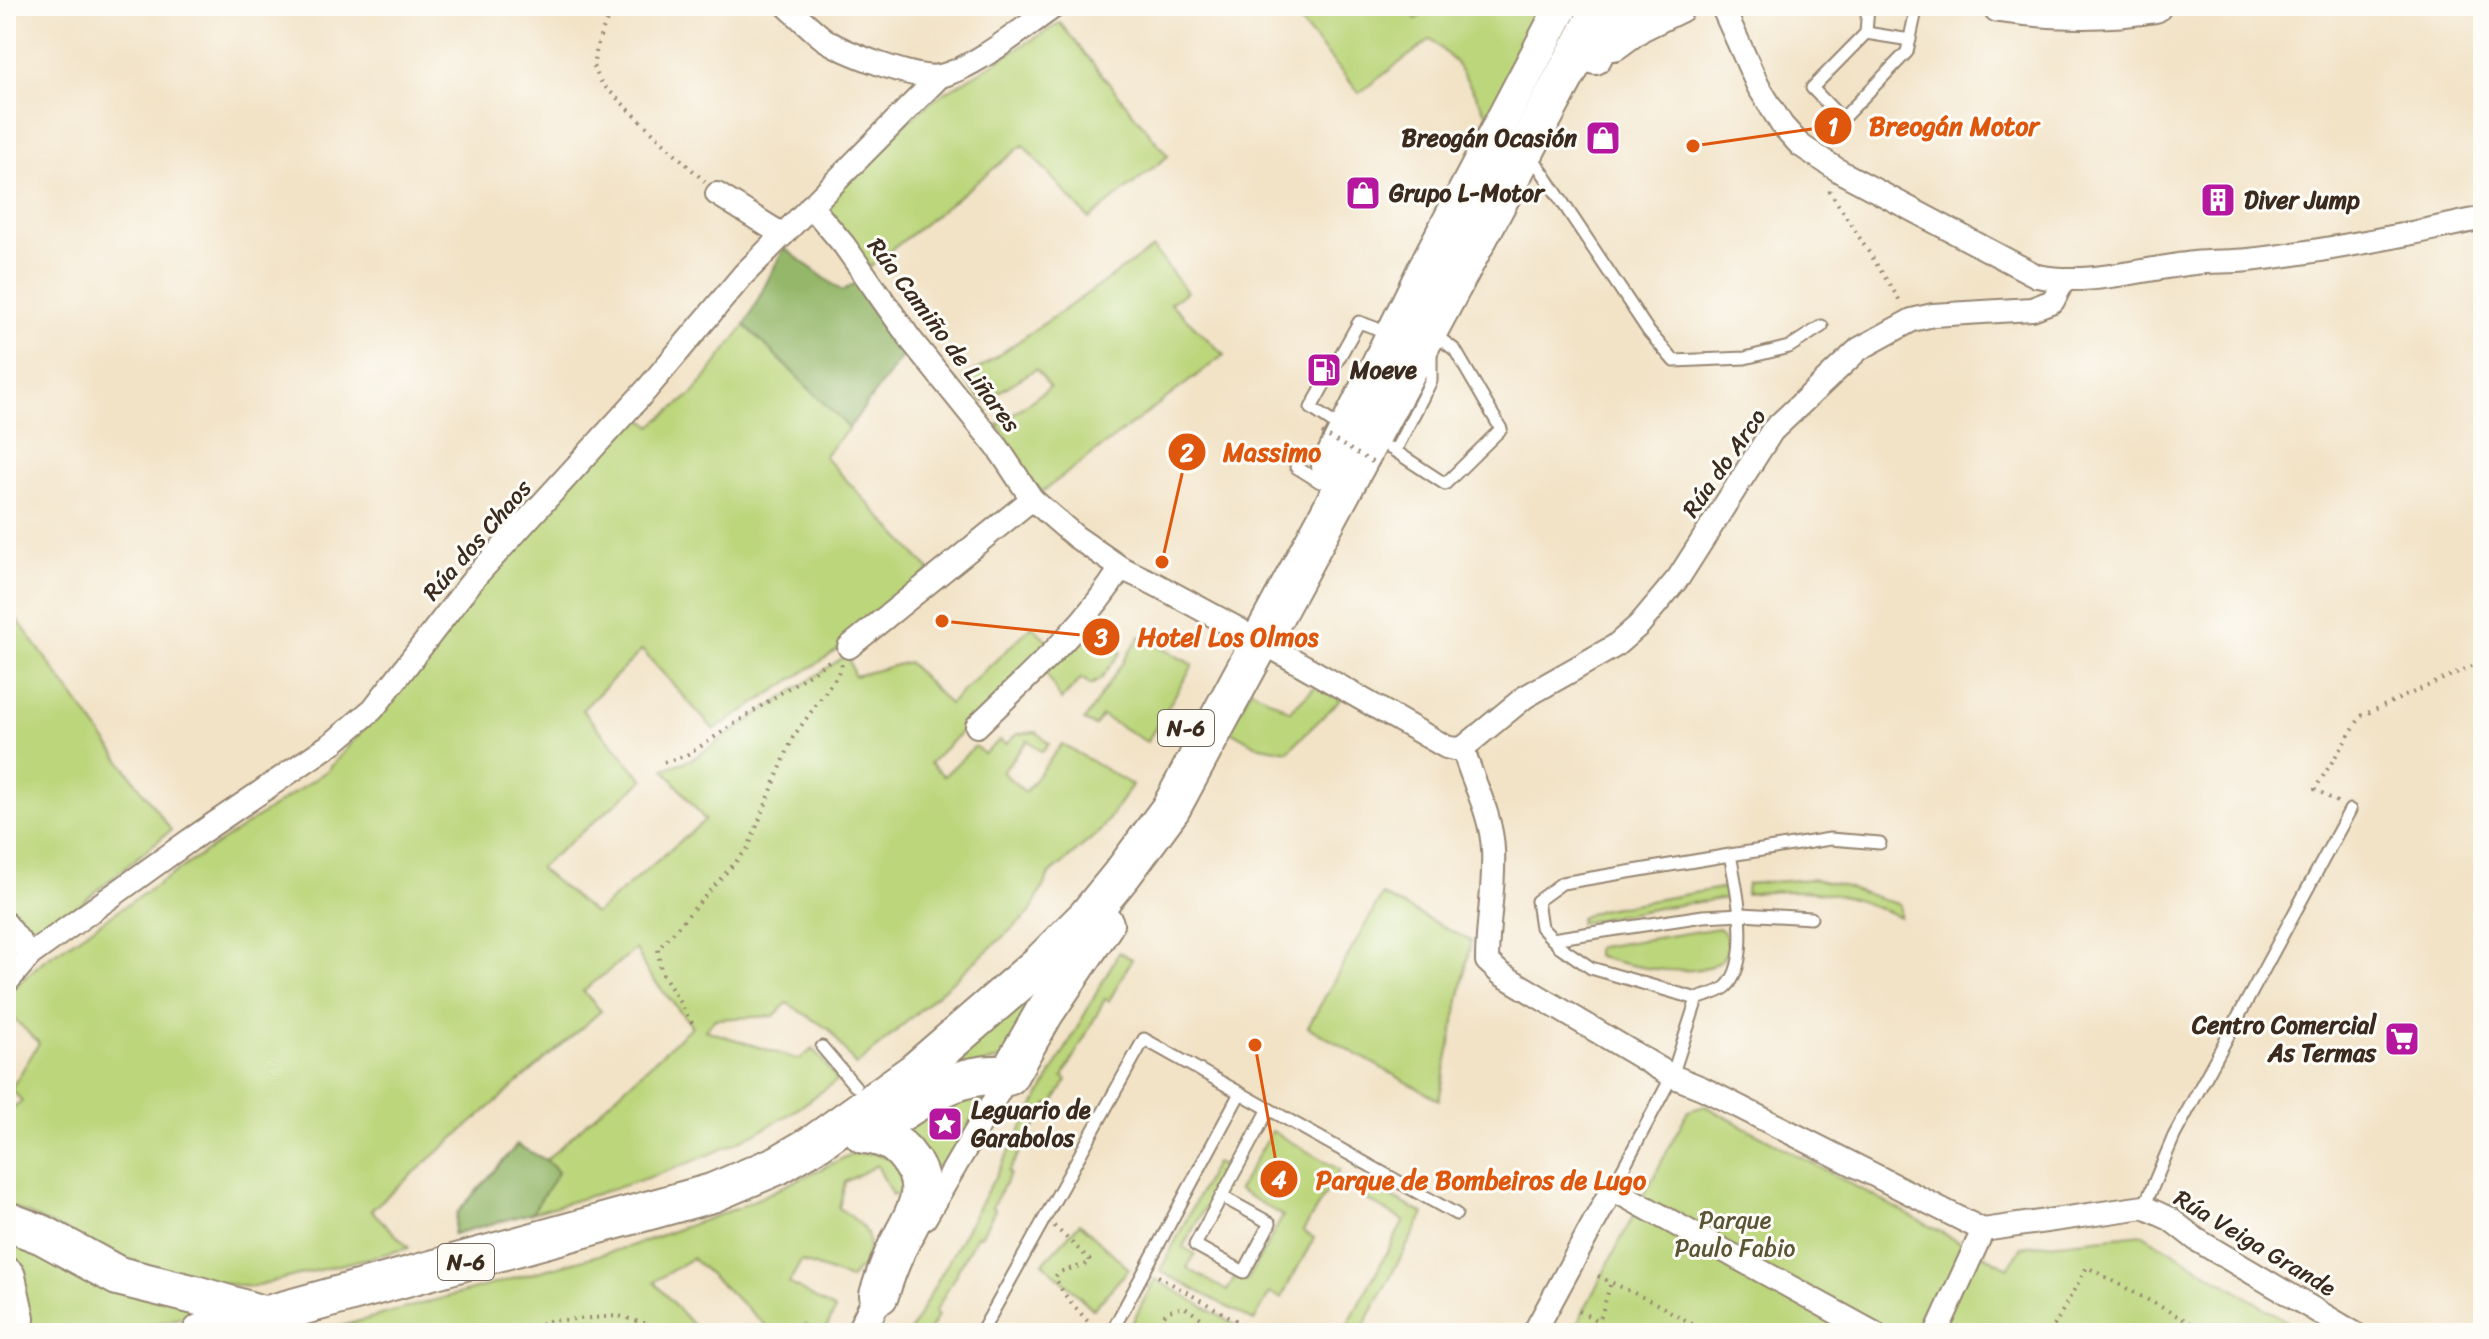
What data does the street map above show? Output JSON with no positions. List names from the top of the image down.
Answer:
{
  "streets": {
    "highway": ["N-6"],
    "street": [
      "Rúa Camiño de Liñares",
      "Rúa do Arco",
      "Rúa dos Chaos",
      "Rúa Veiga Grande"
    ]
  },
  "crossings": [
    ["Rúa Camiño de Liñares", "Rúa dos Chaos"],
    ["Rúa Camiño de Liñares", "N-6"]
  ],
  "parks": ["Parque Paulo Fabio"],
  "places": {
    "shop": ["Breogán Ocasión", "Grupo L-Motor"],
    "other": [
      "Breogán Motor",
      "Massimo",
      "Hotel Los Olmos",
      "Parque de Bombeiros de Lugo"
    ],
    "building": ["Diver Jump"],
    "fuel station": ["Moeve"],
    "supermarket": ["Centro Comercial As Termas"],
    "place": ["Leguario de Garabolos"]
  }
}
